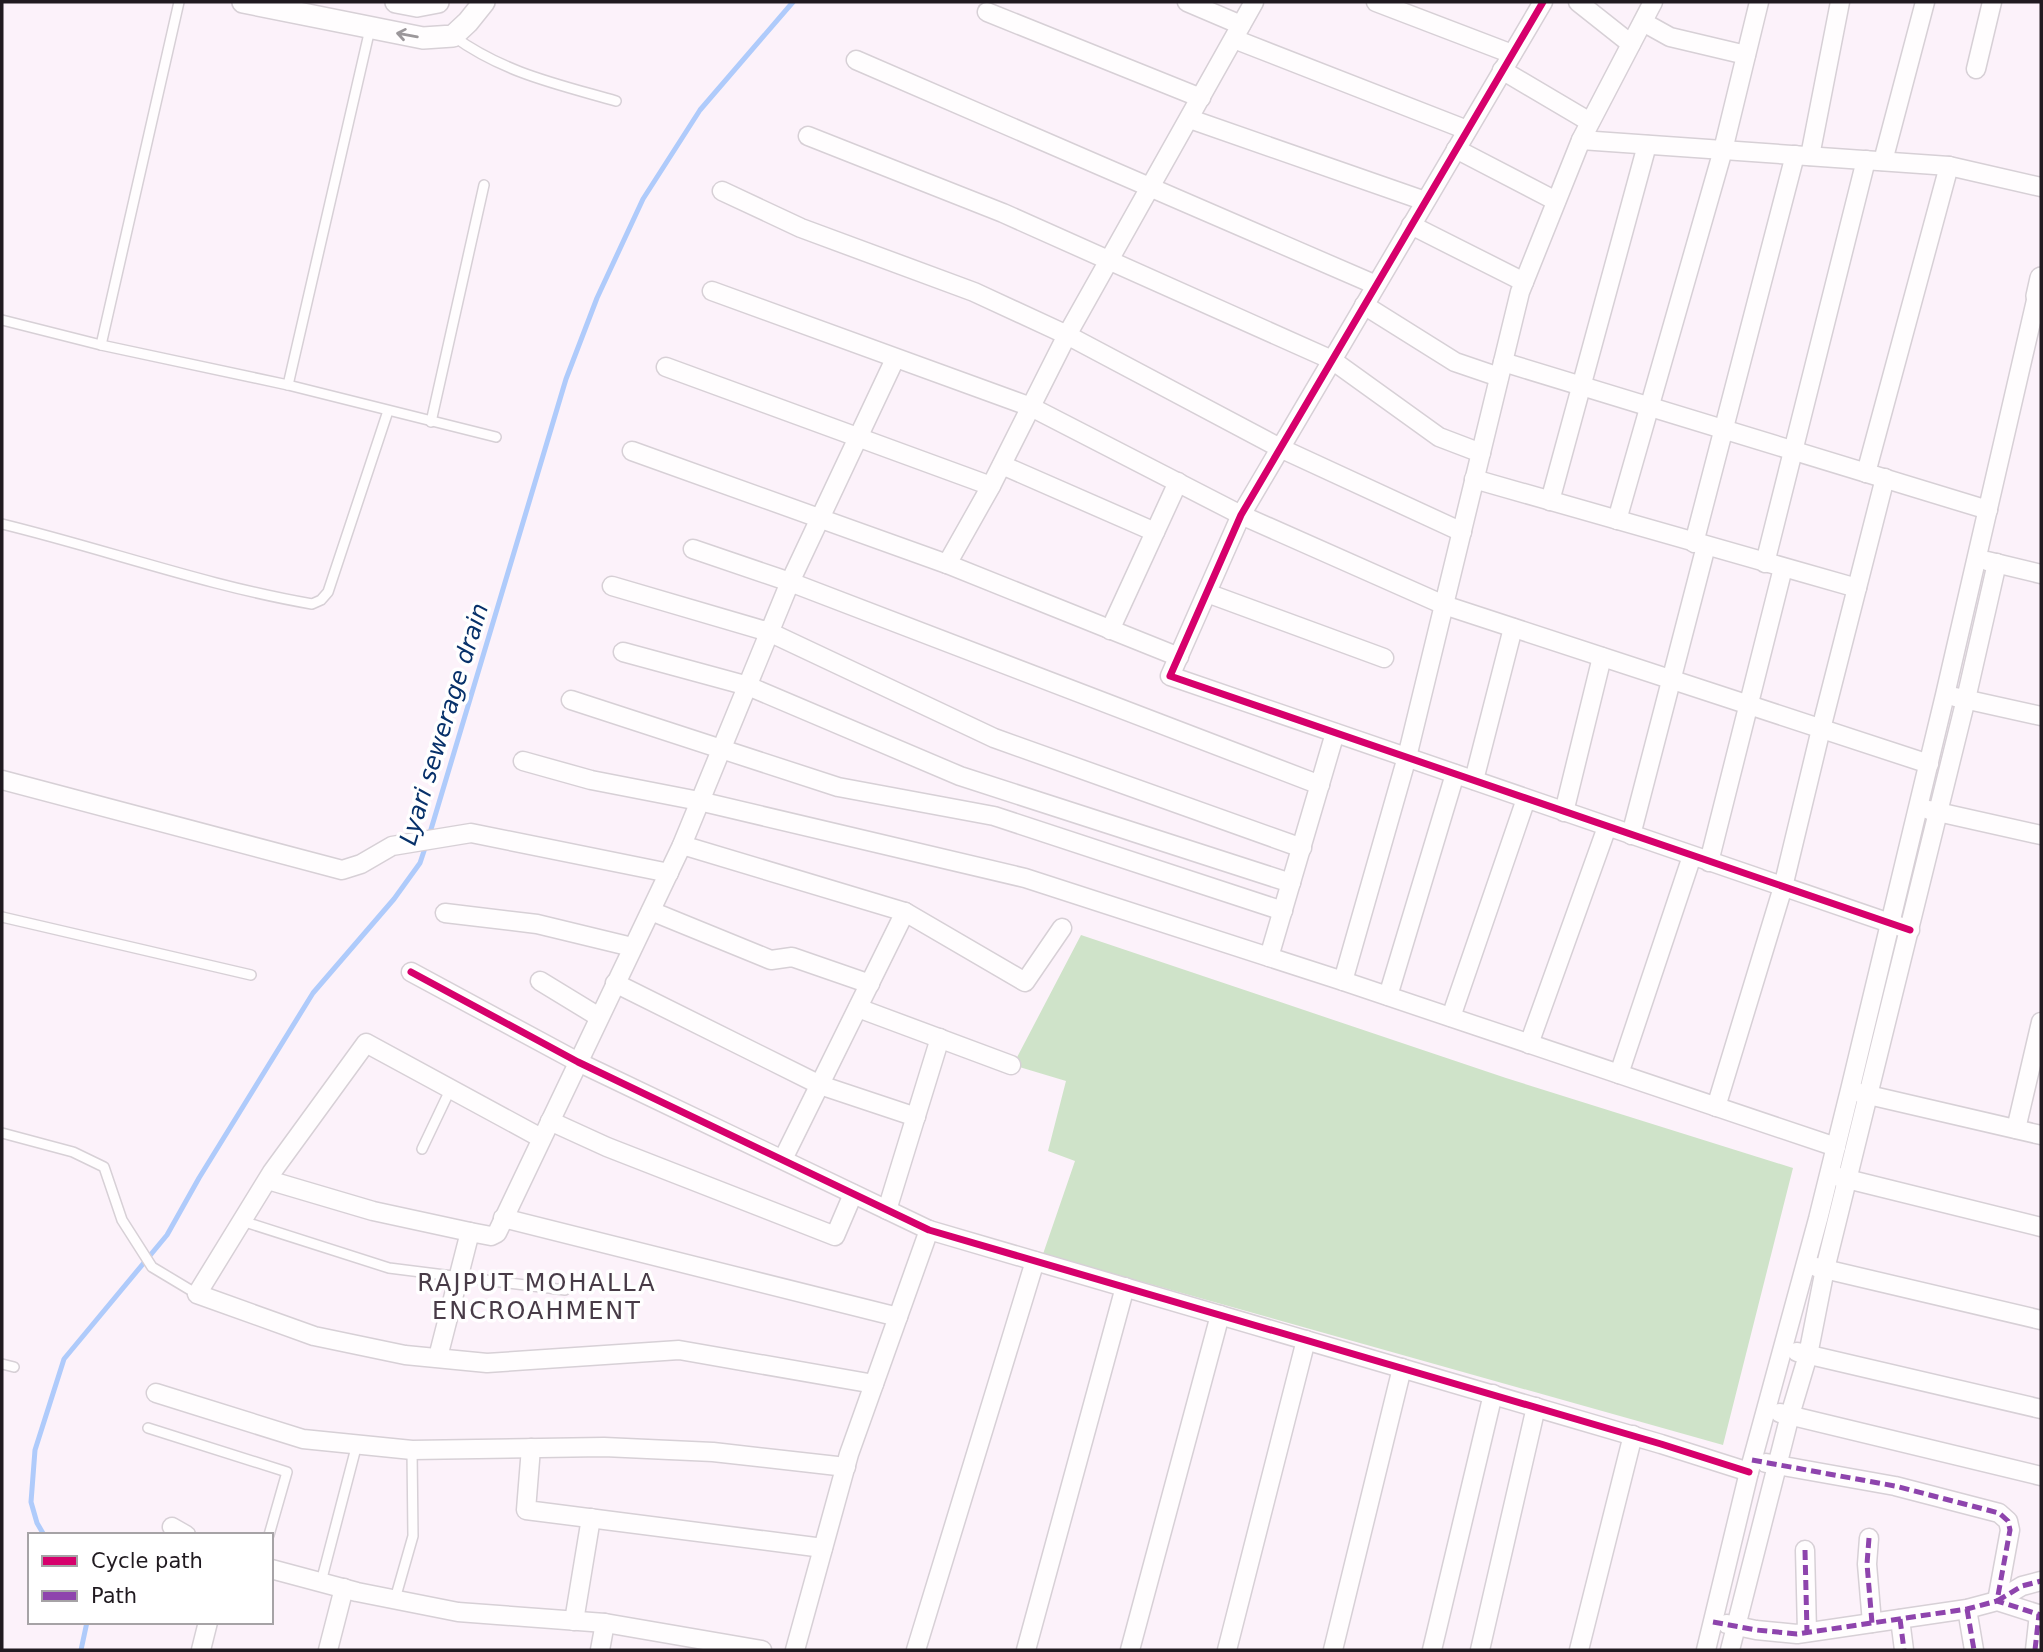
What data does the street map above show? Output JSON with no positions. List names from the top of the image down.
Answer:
{
  "districts": ["RAJPUT MOHALLA ENCROAHMENT"],
  "water": ["Lyari sewerage drain"],
  "legend": ["Cycle path", "Path"]
}
